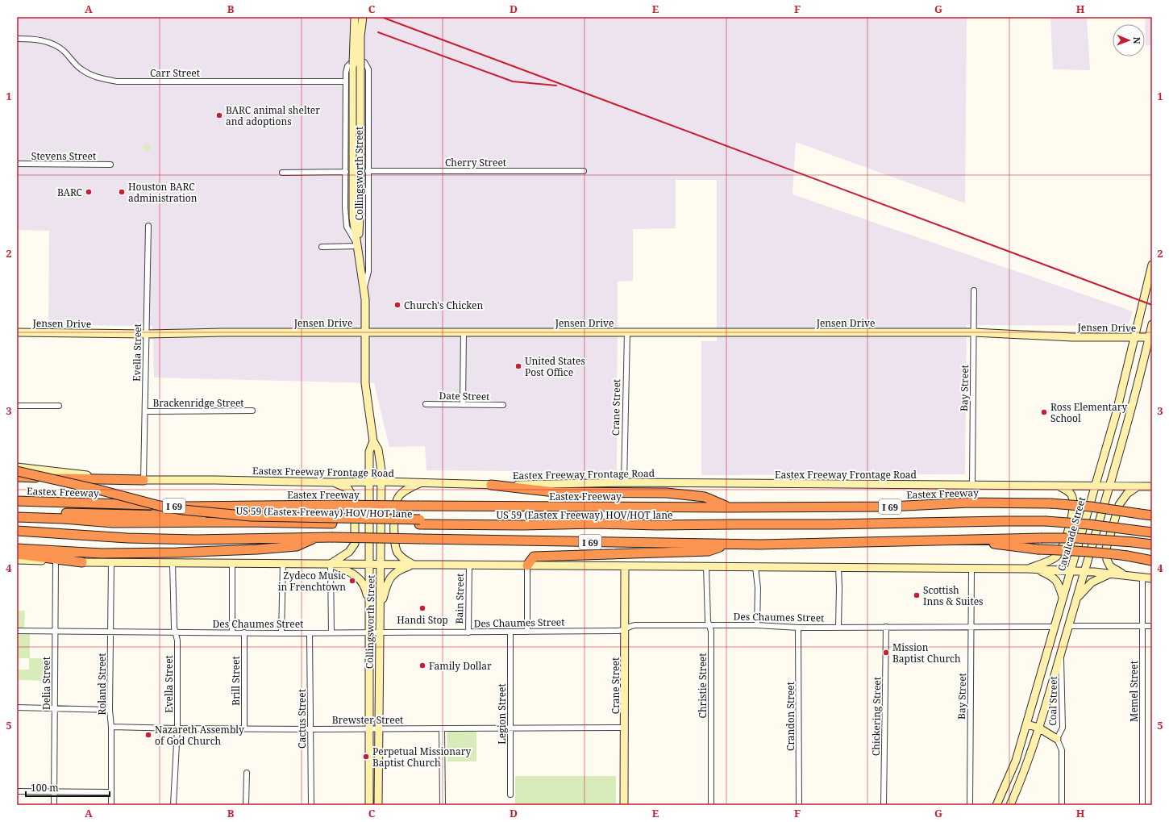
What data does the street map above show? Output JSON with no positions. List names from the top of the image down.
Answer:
{
  "streets": {
    "highway": ["Eastex Freeway", "I 69", "US 59 (Eastex Freeway) HOV/HOT lane"],
    "main road": [
      "Collingsworth Street",
      "Jensen Drive",
      "Crane Street",
      "Eastex Freeway Frontage Road",
      "Cavalcade Street"
    ],
    "street": [
      "Carr Street",
      "Stevens Street",
      "Cherry Street",
      "Evella Street",
      "Bay Street",
      "Date Street",
      "Brackenridge Street",
      "Bain Street",
      "Des Chaumes Street",
      "Brill Street",
      "Delia Street",
      "Roland Street",
      "Christie Street",
      "Memel Street",
      "Coal Street",
      "Legion Street",
      "Crandon Street",
      "Chickering Street",
      "Cactus Street",
      "Brewster Street"
    ]
  },
  "crossings": [
    ["Carr Street", "Collingsworth Street"],
    ["Cherry Street", "Collingsworth Street"],
    ["Collingsworth Street", "Jensen Drive"],
    ["Collingsworth Street", "Eastex Freeway Frontage Road"],
    ["Collingsworth Street", "Des Chaumes Street"],
    ["Collingsworth Street", "Brewster Street"],
    ["Jensen Drive", "Evella Street"],
    ["Jensen Drive", "Bay Street"],
    ["Jensen Drive", "Crane Street"],
    ["Jensen Drive", "Cavalcade Street"],
    ["Evella Street", "Brackenridge Street"],
    ["Evella Street", "Eastex Freeway Frontage Road"],
    ["Evella Street", "Des Chaumes Street"],
    ["Evella Street", "Brewster Street"],
    ["Bay Street", "Eastex Freeway Frontage Road"],
    ["Bay Street", "Des Chaumes Street"],
    ["Crane Street", "Eastex Freeway Frontage Road"],
    ["Crane Street", "Des Chaumes Street"],
    ["Crane Street", "Brewster Street"],
    ["Eastex Freeway Frontage Road", "Cavalcade Street"],
    ["I 69", "US 59 (Eastex Freeway) HOV/HOT lane"],
    ["Cavalcade Street", "Des Chaumes Street"],
    ["Bain Street", "Des Chaumes Street"],
    ["Des Chaumes Street", "Brill Street"],
    ["Des Chaumes Street", "Delia Street"],
    ["Des Chaumes Street", "Roland Street"],
    ["Des Chaumes Street", "Christie Street"],
    ["Des Chaumes Street", "Legion Street"],
    ["Des Chaumes Street", "Crandon Street"],
    ["Des Chaumes Street", "Chickering Street"],
    ["Des Chaumes Street", "Cactus Street"],
    ["Brill Street", "Brewster Street"],
    ["Roland Street", "Brewster Street"],
    ["Legion Street", "Brewster Street"],
    ["Cactus Street", "Brewster Street"]
  ],
  "places": [
    "BARC animal shelter and adoptions",
    "BARC",
    "Houston BARC administration",
    "Church's Chicken",
    "United States Post Office",
    "Ross Elementary School",
    "Zydeco Music in Frenchtown",
    "Scottish Inns & Suites",
    "Handi Stop",
    "Mission Baptist Church",
    "Family Dollar",
    "Nazareth Assembly of God Church",
    "Perpetual Missionary Baptist Church"
  ],
  "scale_bar": "100 m",
  "north": "right",
  "grid": {
    "columns": [
      "A",
      "B",
      "C",
      "D",
      "E",
      "F",
      "G",
      "H"
    ],
    "rows": [
      "1",
      "2",
      "3",
      "4",
      "5"
    ]
  }
}
